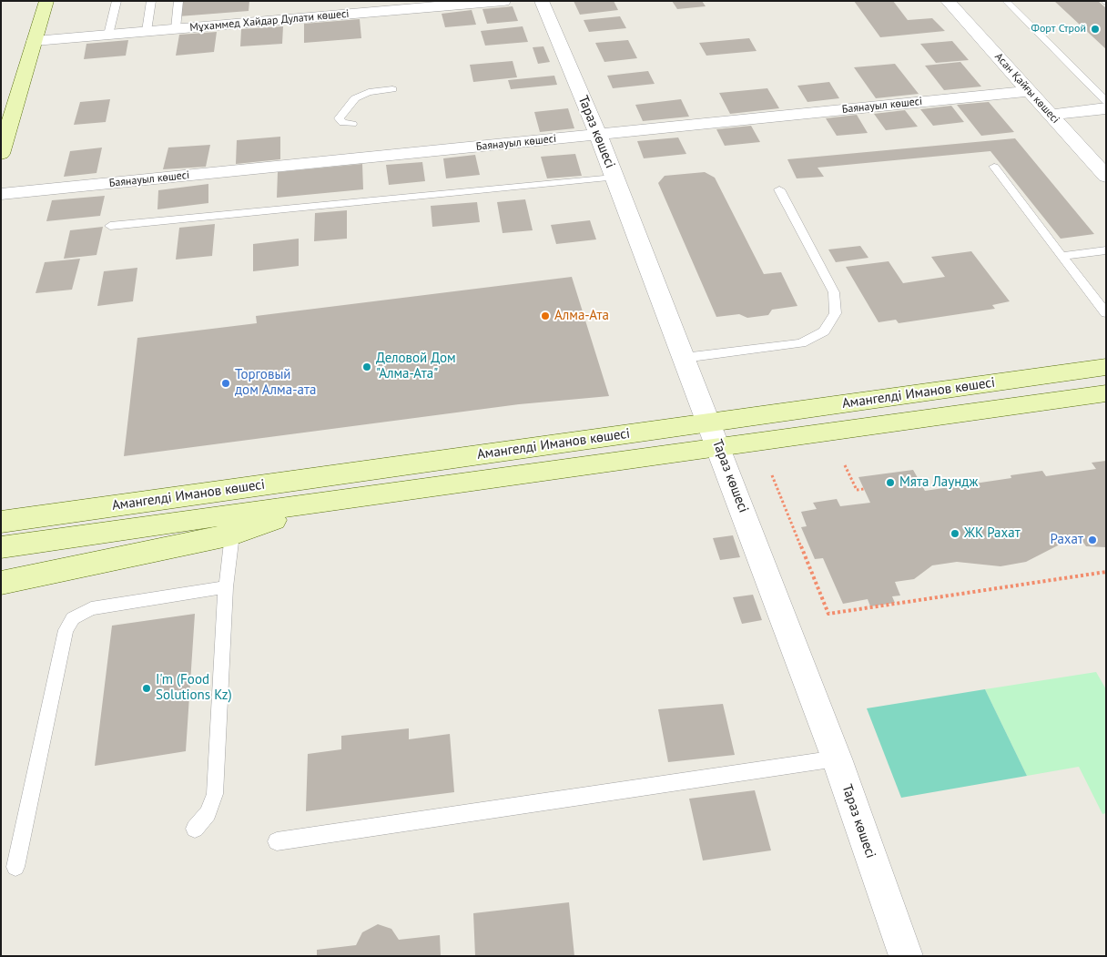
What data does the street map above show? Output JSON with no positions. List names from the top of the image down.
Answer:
{
  "streets": {
    "main road": ["Амангелді Иманов көшесі"],
    "street": [
      "Мұхаммед Хайдар Дулати көшесі",
      "Асан Қайғы көшесі",
      "Баянауыл көшесі",
      "Тараз көшесі"
    ]
  },
  "crossings": [
    ["Асан Қайғы көшесі", "Баянауыл көшесі"],
    ["Баянауыл көшесі", "Тараз көшесі"],
    ["Тараз көшесі", "Амангелді Иманов көшесі"]
  ],
  "places": [
    "Форт Строй",
    "Алма-Ата",
    "Деловой Дом \"Алма-Ата\"",
    "Торговый дом Алма-ата",
    "Мята Лаундж",
    "ЖК Рахат",
    "Рахат",
    "I'm (Food Solutions Kz)"
  ]
}
